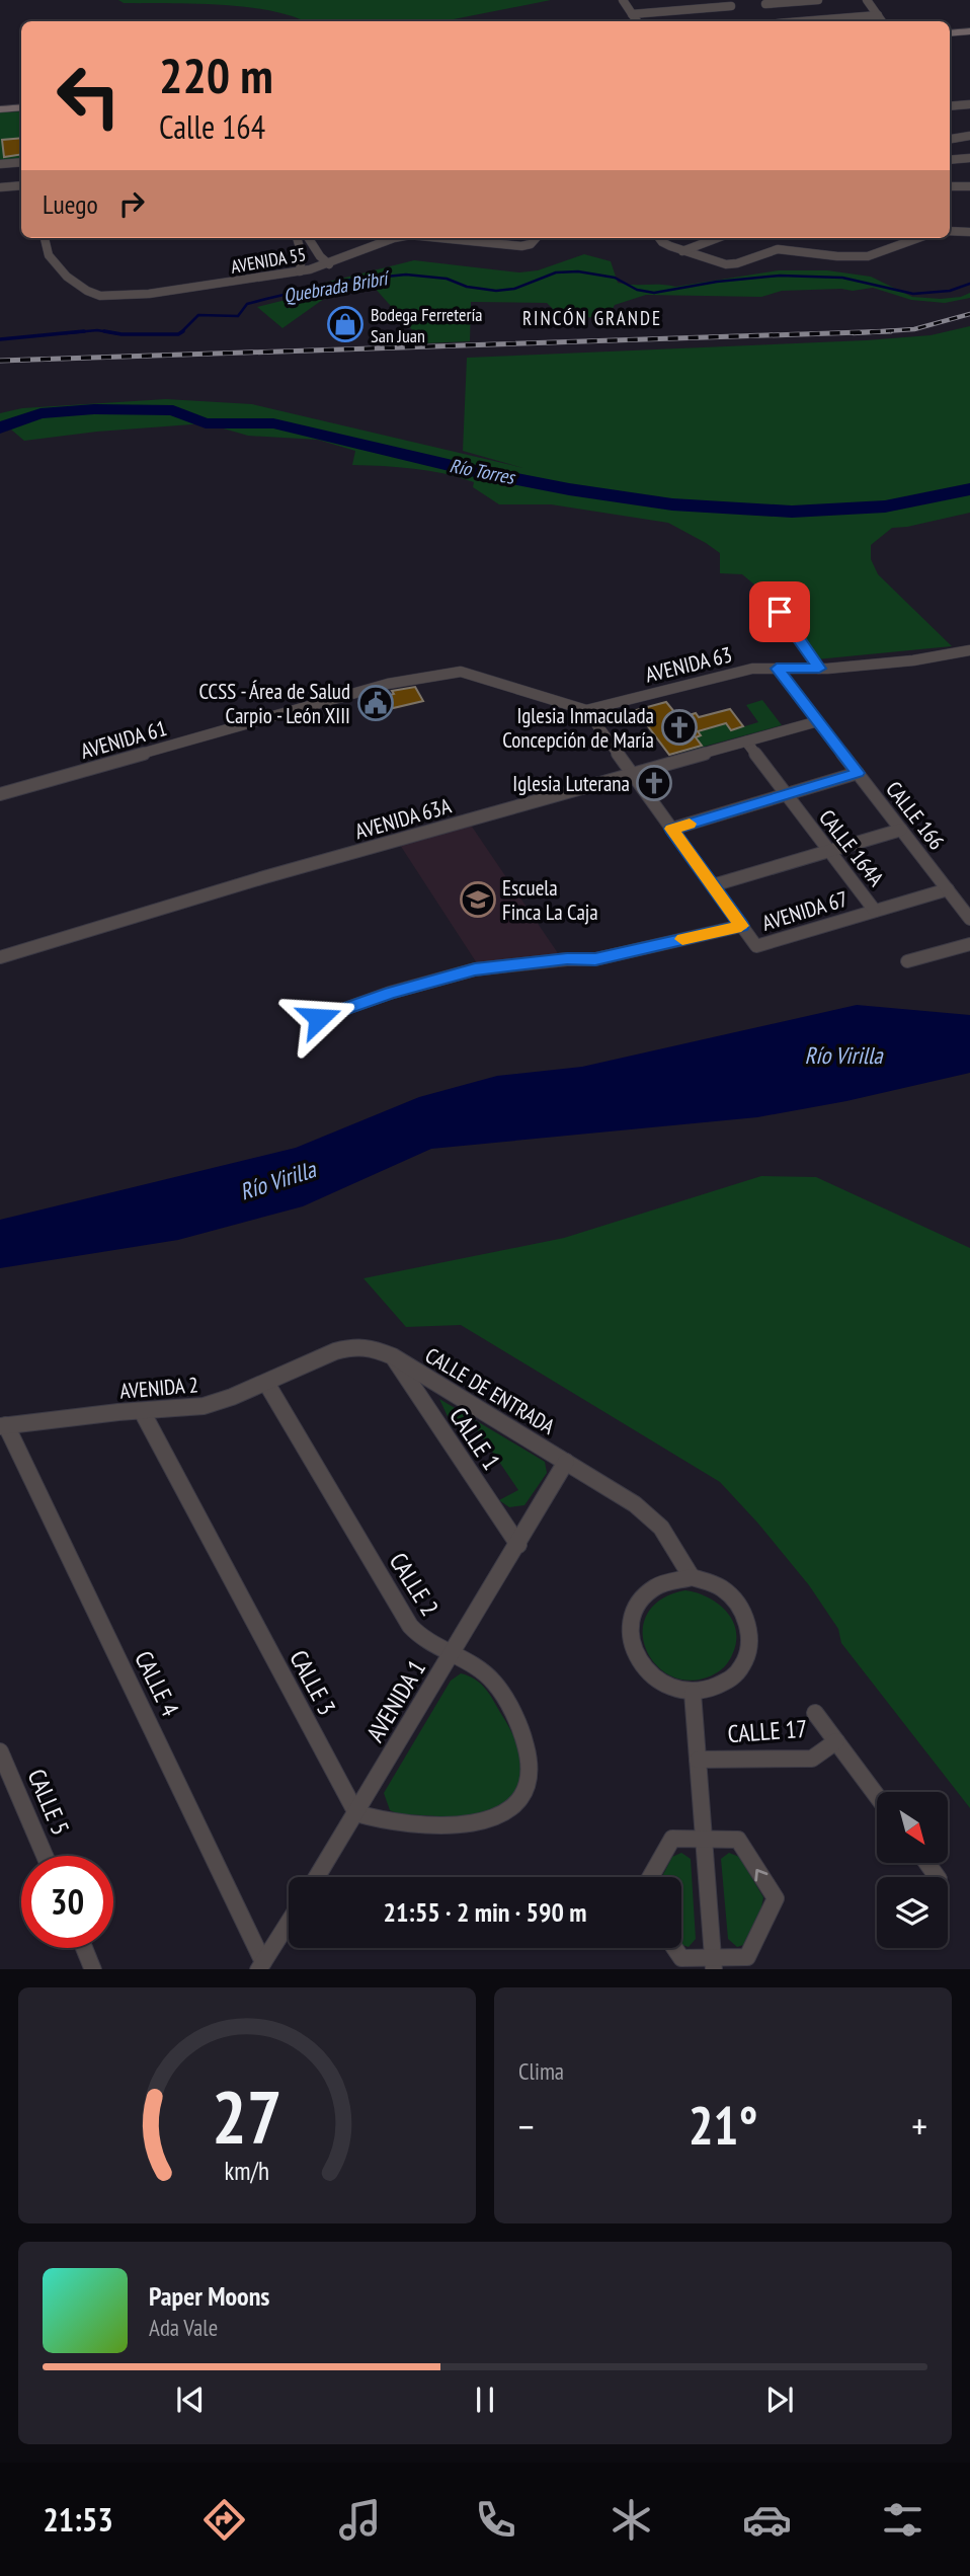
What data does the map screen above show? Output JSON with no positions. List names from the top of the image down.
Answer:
{
  "streets": {
    "street": [
      "AVENIDA 55",
      "AVENIDA 63",
      "AVENIDA 61",
      "CALLE 166",
      "AVENIDA 63A",
      "CALLE 164A",
      "AVENIDA 67",
      "AVENIDA 2",
      "CALLE DE ENTRADA",
      "CALLE 1",
      "CALLE 2",
      "CALLE 3",
      "CALLE 4",
      "AVENIDA 1",
      "CALLE 17",
      "CALLE 5"
    ]
  },
  "crossings": [
    ["AVENIDA 63", "CALLE 166"],
    ["CALLE 166", "AVENIDA 63A"],
    ["CALLE 166", "AVENIDA 67"],
    ["AVENIDA 63A", "CALLE 164A"],
    ["CALLE 164A", "AVENIDA 67"],
    ["AVENIDA 2", "CALLE DE ENTRADA"],
    ["AVENIDA 2", "CALLE 1"],
    ["AVENIDA 2", "CALLE 2"],
    ["AVENIDA 2", "CALLE 3"],
    ["AVENIDA 2", "CALLE 4"],
    ["CALLE DE ENTRADA", "CALLE 1"],
    ["CALLE DE ENTRADA", "AVENIDA 1"],
    ["CALLE 1", "AVENIDA 1"],
    ["CALLE 2", "CALLE 3"],
    ["CALLE 2", "AVENIDA 1"],
    ["CALLE 3", "AVENIDA 1"]
  ],
  "districts": ["RINCÓN GRANDE"],
  "water": ["Quebrada Bribrí", "Río Torres", "Río Virilla"],
  "places": {
    "shop": ["Bodega Ferretería San Juan"],
    "public building": ["CCSS - Área de Salud Carpio - León XIII"],
    "church": ["Iglesia Inmaculada Concepción de María", "Iglesia Luterana"],
    "school or university": ["Escuela Finca La Caja"]
  },
  "north": "bottom right",
  "page": {
    "turn": ["220 m", "Calle 164"],
    "then": "Luego",
    "limit": "30",
    "trip": "21:55 · 2 min · 590 m",
    "tile": "Clima",
    "heat": ["−", "21°", "+"],
    "song": ["Paper Moons", "Ada Vale"],
    "tabs": "21:53",
    "gauge": ["27", "km/h"]
  }
}
